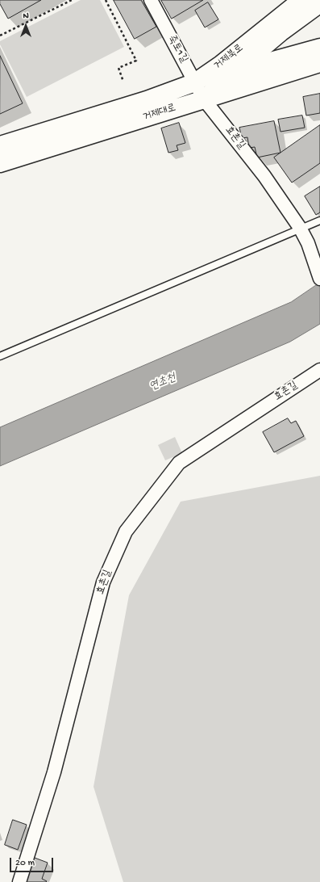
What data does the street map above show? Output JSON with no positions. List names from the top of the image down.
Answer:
{
  "streets": {
    "main road": ["거제북로", "거제대로"],
    "street": ["죽토1길", "효촌길"]
  },
  "crossings": [
    ["죽토1길", "거제북로"],
    ["죽토1길", "거제대로"],
    ["죽토1길", "효촌길"],
    ["거제북로", "거제대로"],
    ["거제북로", "효촌길"],
    ["거제대로", "효촌길"]
  ],
  "water": ["연초천"],
  "scale_bar": "20 m",
  "north": "top"
}
